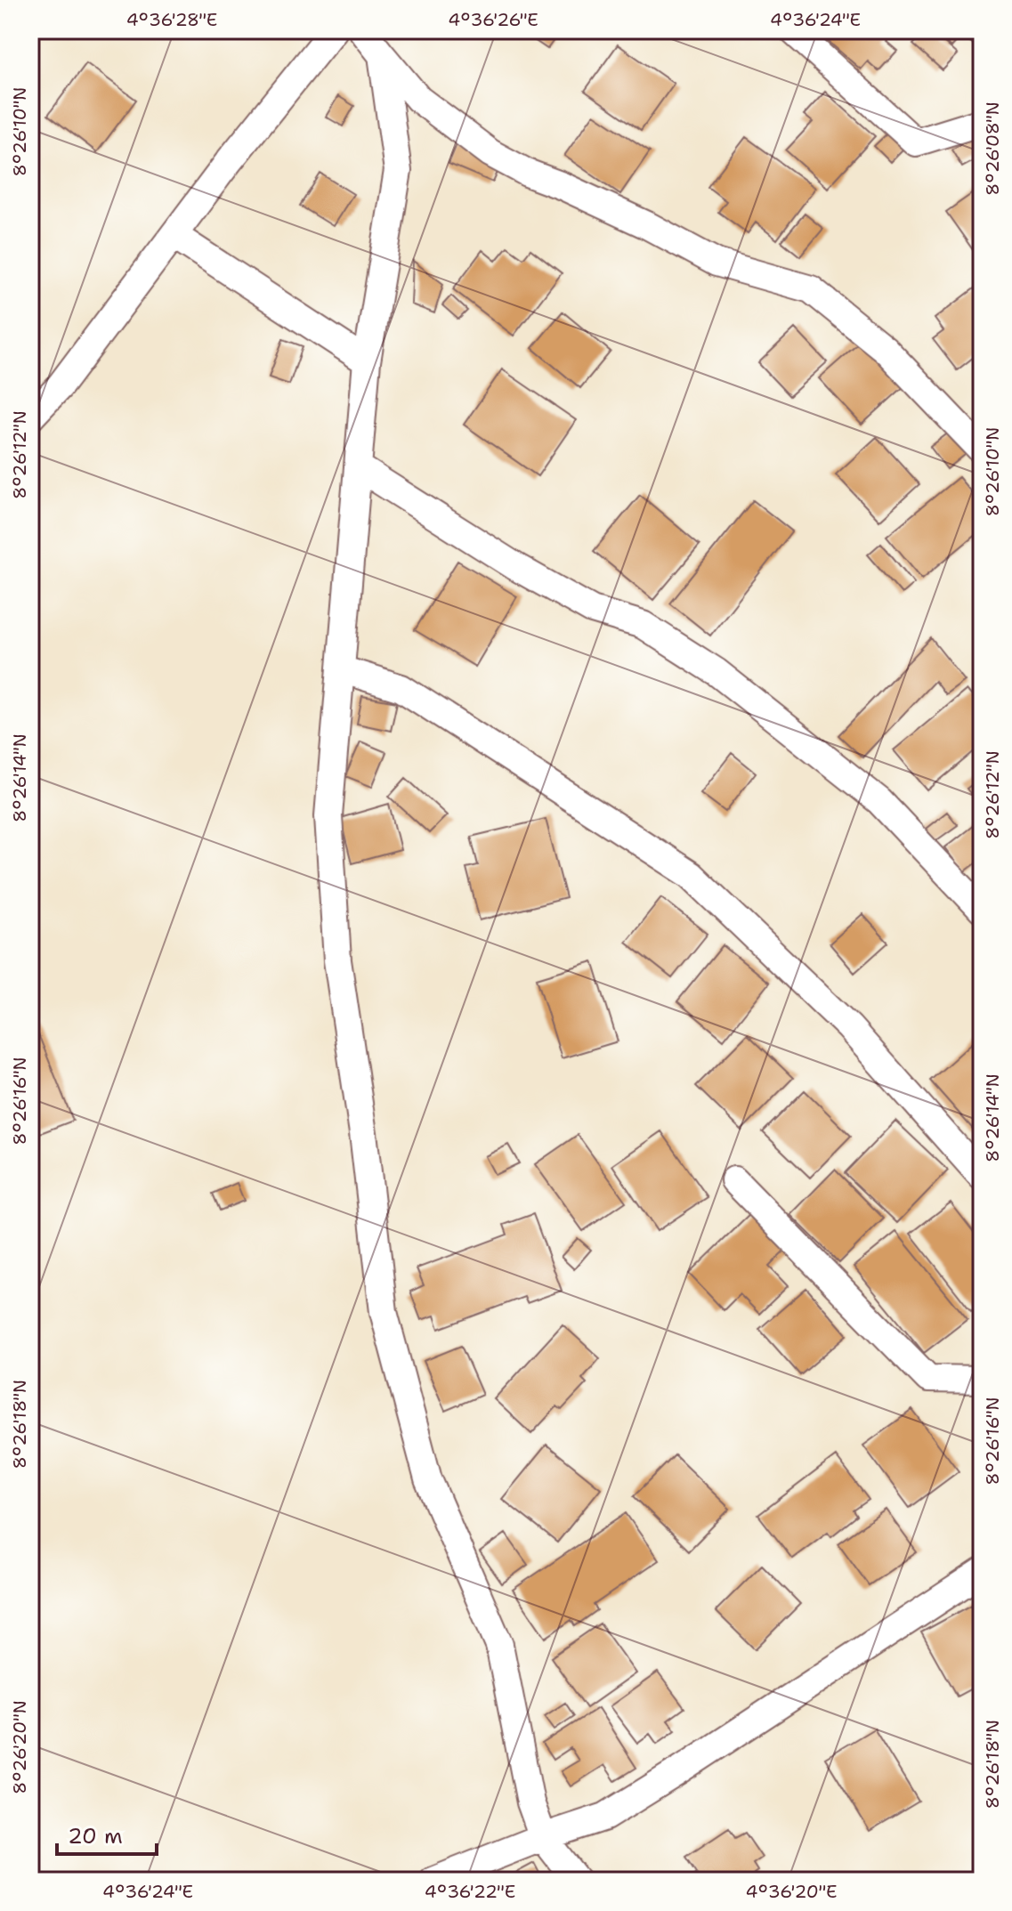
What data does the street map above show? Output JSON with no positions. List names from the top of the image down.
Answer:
{
  "scale_bar": "20 m",
  "coordinates": [
    "4°36'28\"E",
    "4°36'26\"E",
    "4°36'24\"E",
    "8°26'10\"N",
    "8°26'08\"N",
    "8°26'12\"N",
    "8°26'14\"N",
    "8°26'16\"N",
    "8°26'18\"N",
    "8°26'20\"N",
    "4°36'22\"E",
    "4°36'20\"E"
  ]
}
